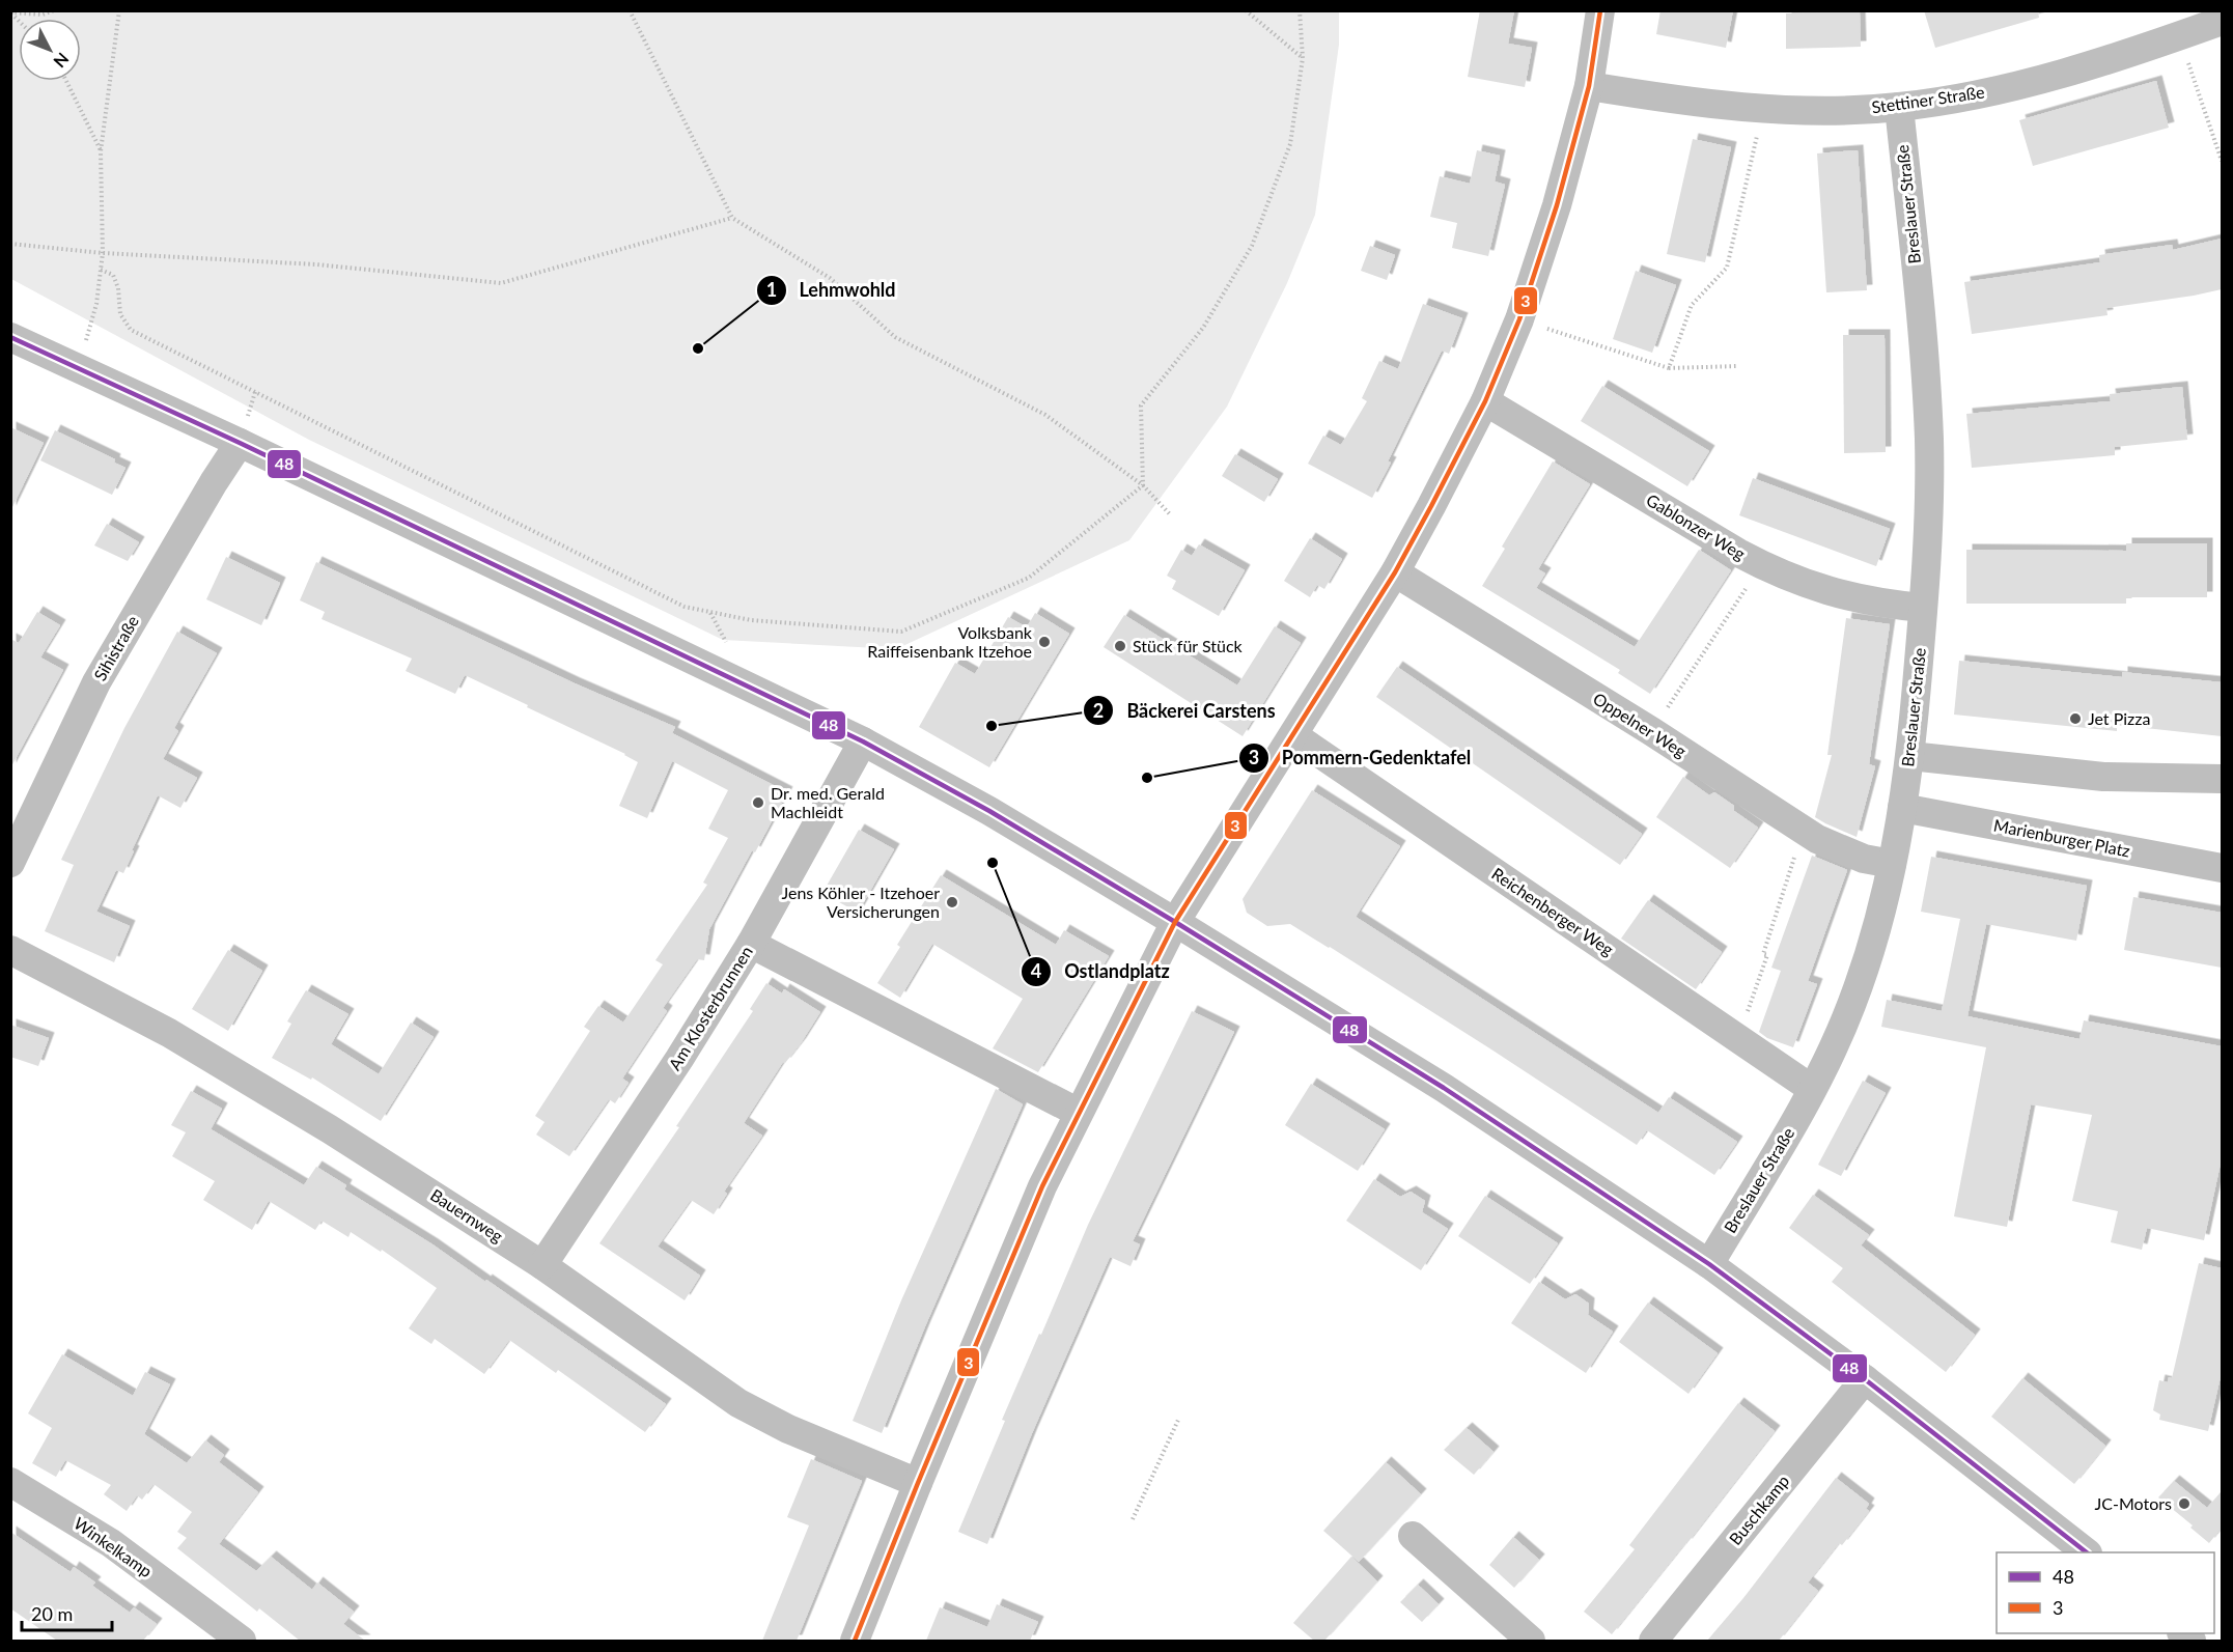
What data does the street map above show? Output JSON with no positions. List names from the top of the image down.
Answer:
{
  "streets": {
    "street": [
      "Stettiner Straße",
      "Breslauer Straße",
      "Gablonzer Weg",
      "Sihistraße",
      "Oppelner Weg",
      "Marienburger Platz",
      "Reichenberger Weg",
      "Am Klosterbrunnen",
      "Bauernweg",
      "Buschkamp",
      "Winkelkamp"
    ]
  },
  "crossings": [
    ["Stettiner Straße", "Breslauer Straße"],
    ["Breslauer Straße", "Gablonzer Weg"],
    ["Breslauer Straße", "Oppelner Weg"],
    ["Breslauer Straße", "Marienburger Platz"],
    ["Breslauer Straße", "Reichenberger Weg"],
    ["Am Klosterbrunnen", "Bauernweg"]
  ],
  "places": [
    "Lehmwohld",
    "Volksbank Raiffeisenbank Itzehoe",
    "Stück für Stück",
    "Jet Pizza",
    "Bäckerei Carstens",
    "Pommern-Gedenktafel",
    "Dr. med. Gerald Machleidt",
    "Ostlandplatz",
    "Jens Köhler - Itzehoer Versicherungen",
    "JC-Motors"
  ],
  "lines": ["transit line 3", "transit line 48"],
  "legend": ["48", "3"],
  "scale_bar": "20 m",
  "north": "bottom right"
}
